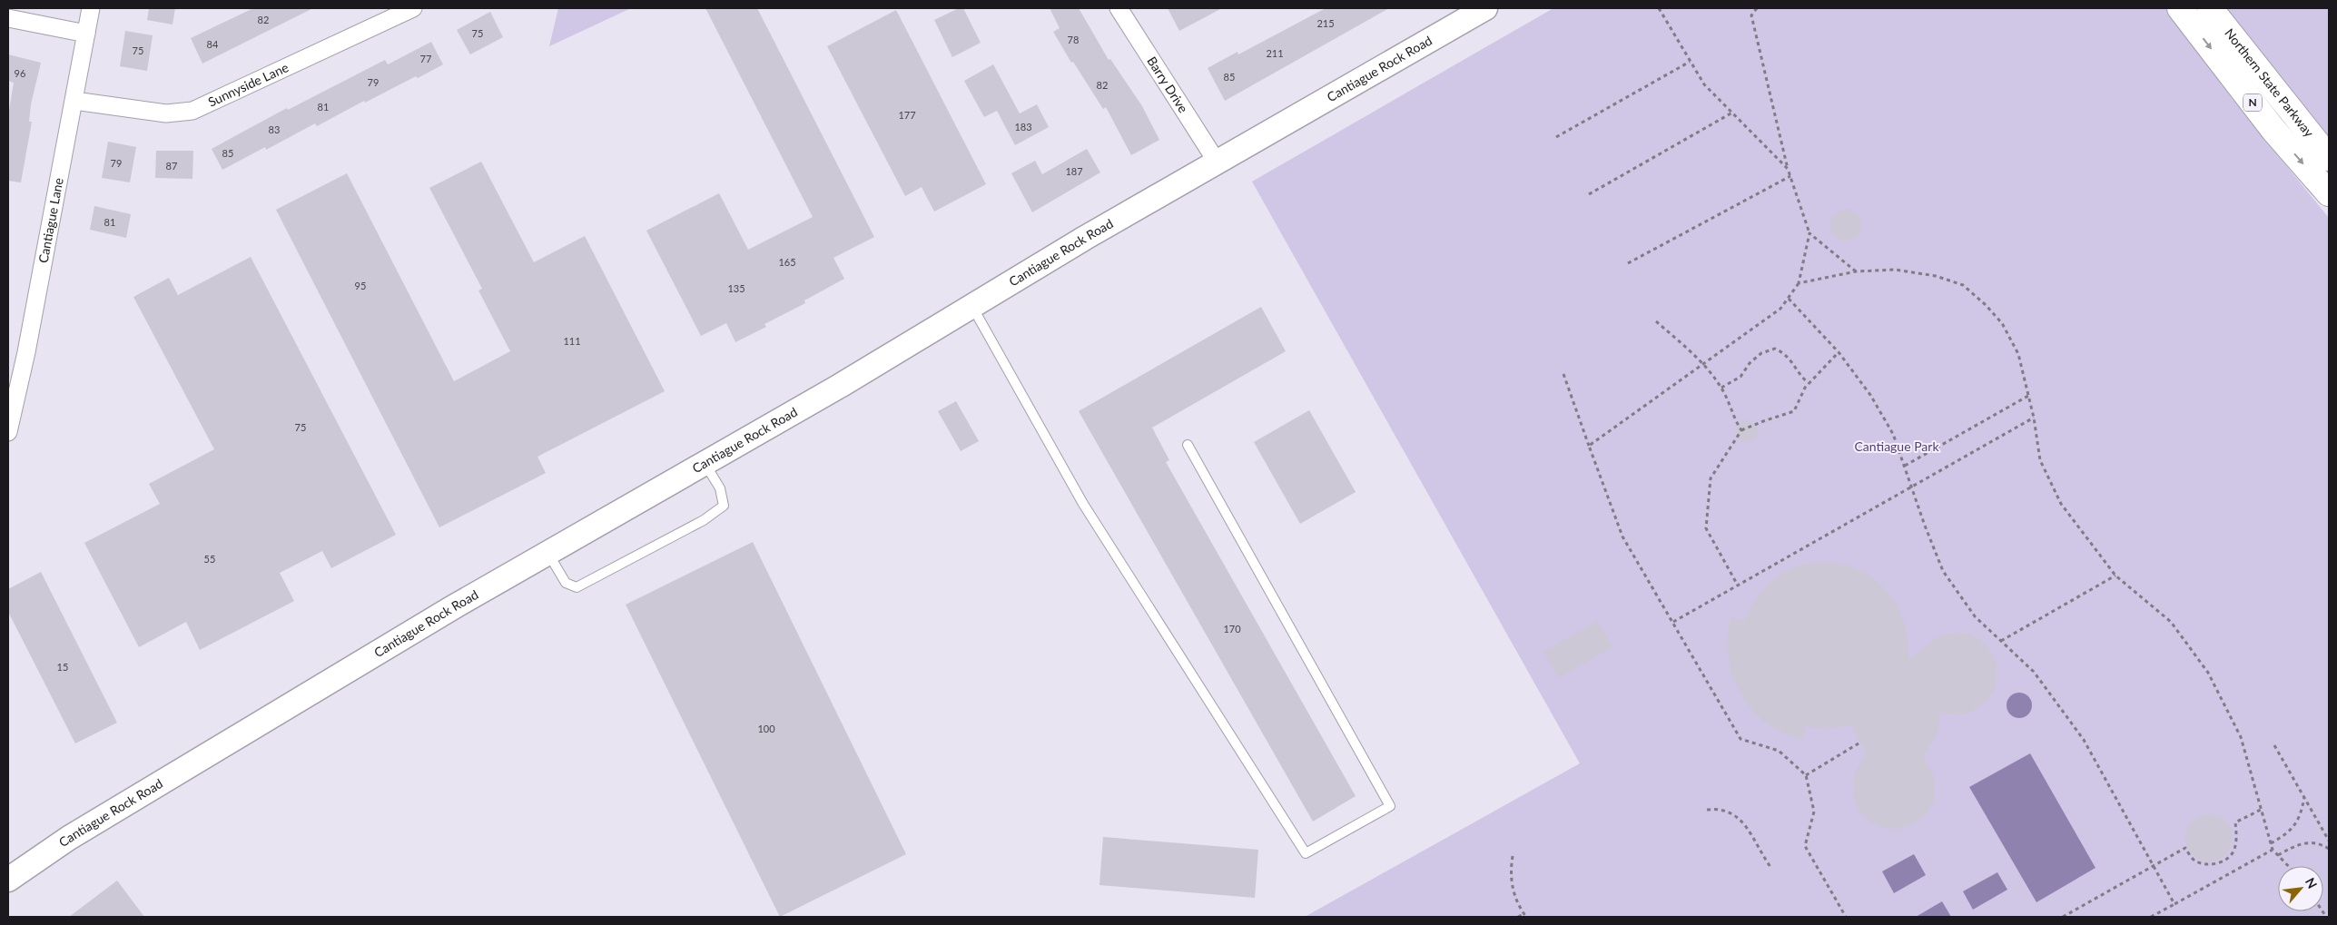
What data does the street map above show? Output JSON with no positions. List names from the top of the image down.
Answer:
{
  "streets": {
    "highway": ["Northern State Parkway", "N"],
    "main road": ["Cantiague Rock Road"],
    "street": ["Sunnyside Lane", "Barry Drive", "Cantiague Lane"]
  },
  "crossings": [
    ["Cantiague Rock Road", "Barry Drive"],
    ["Sunnyside Lane", "Cantiague Lane"]
  ],
  "parks": ["Cantiague Park"],
  "house_numbers": [
    "82",
    "215",
    "75",
    "78",
    "84",
    "75",
    "211",
    "77",
    "96",
    "85",
    "79",
    "82",
    "81",
    "177",
    "183",
    "83",
    "85",
    "79",
    "87",
    "187",
    "81",
    "165",
    "95",
    "135",
    "111",
    "75",
    "55",
    "170",
    "15",
    "100"
  ],
  "north": "top right"
}
